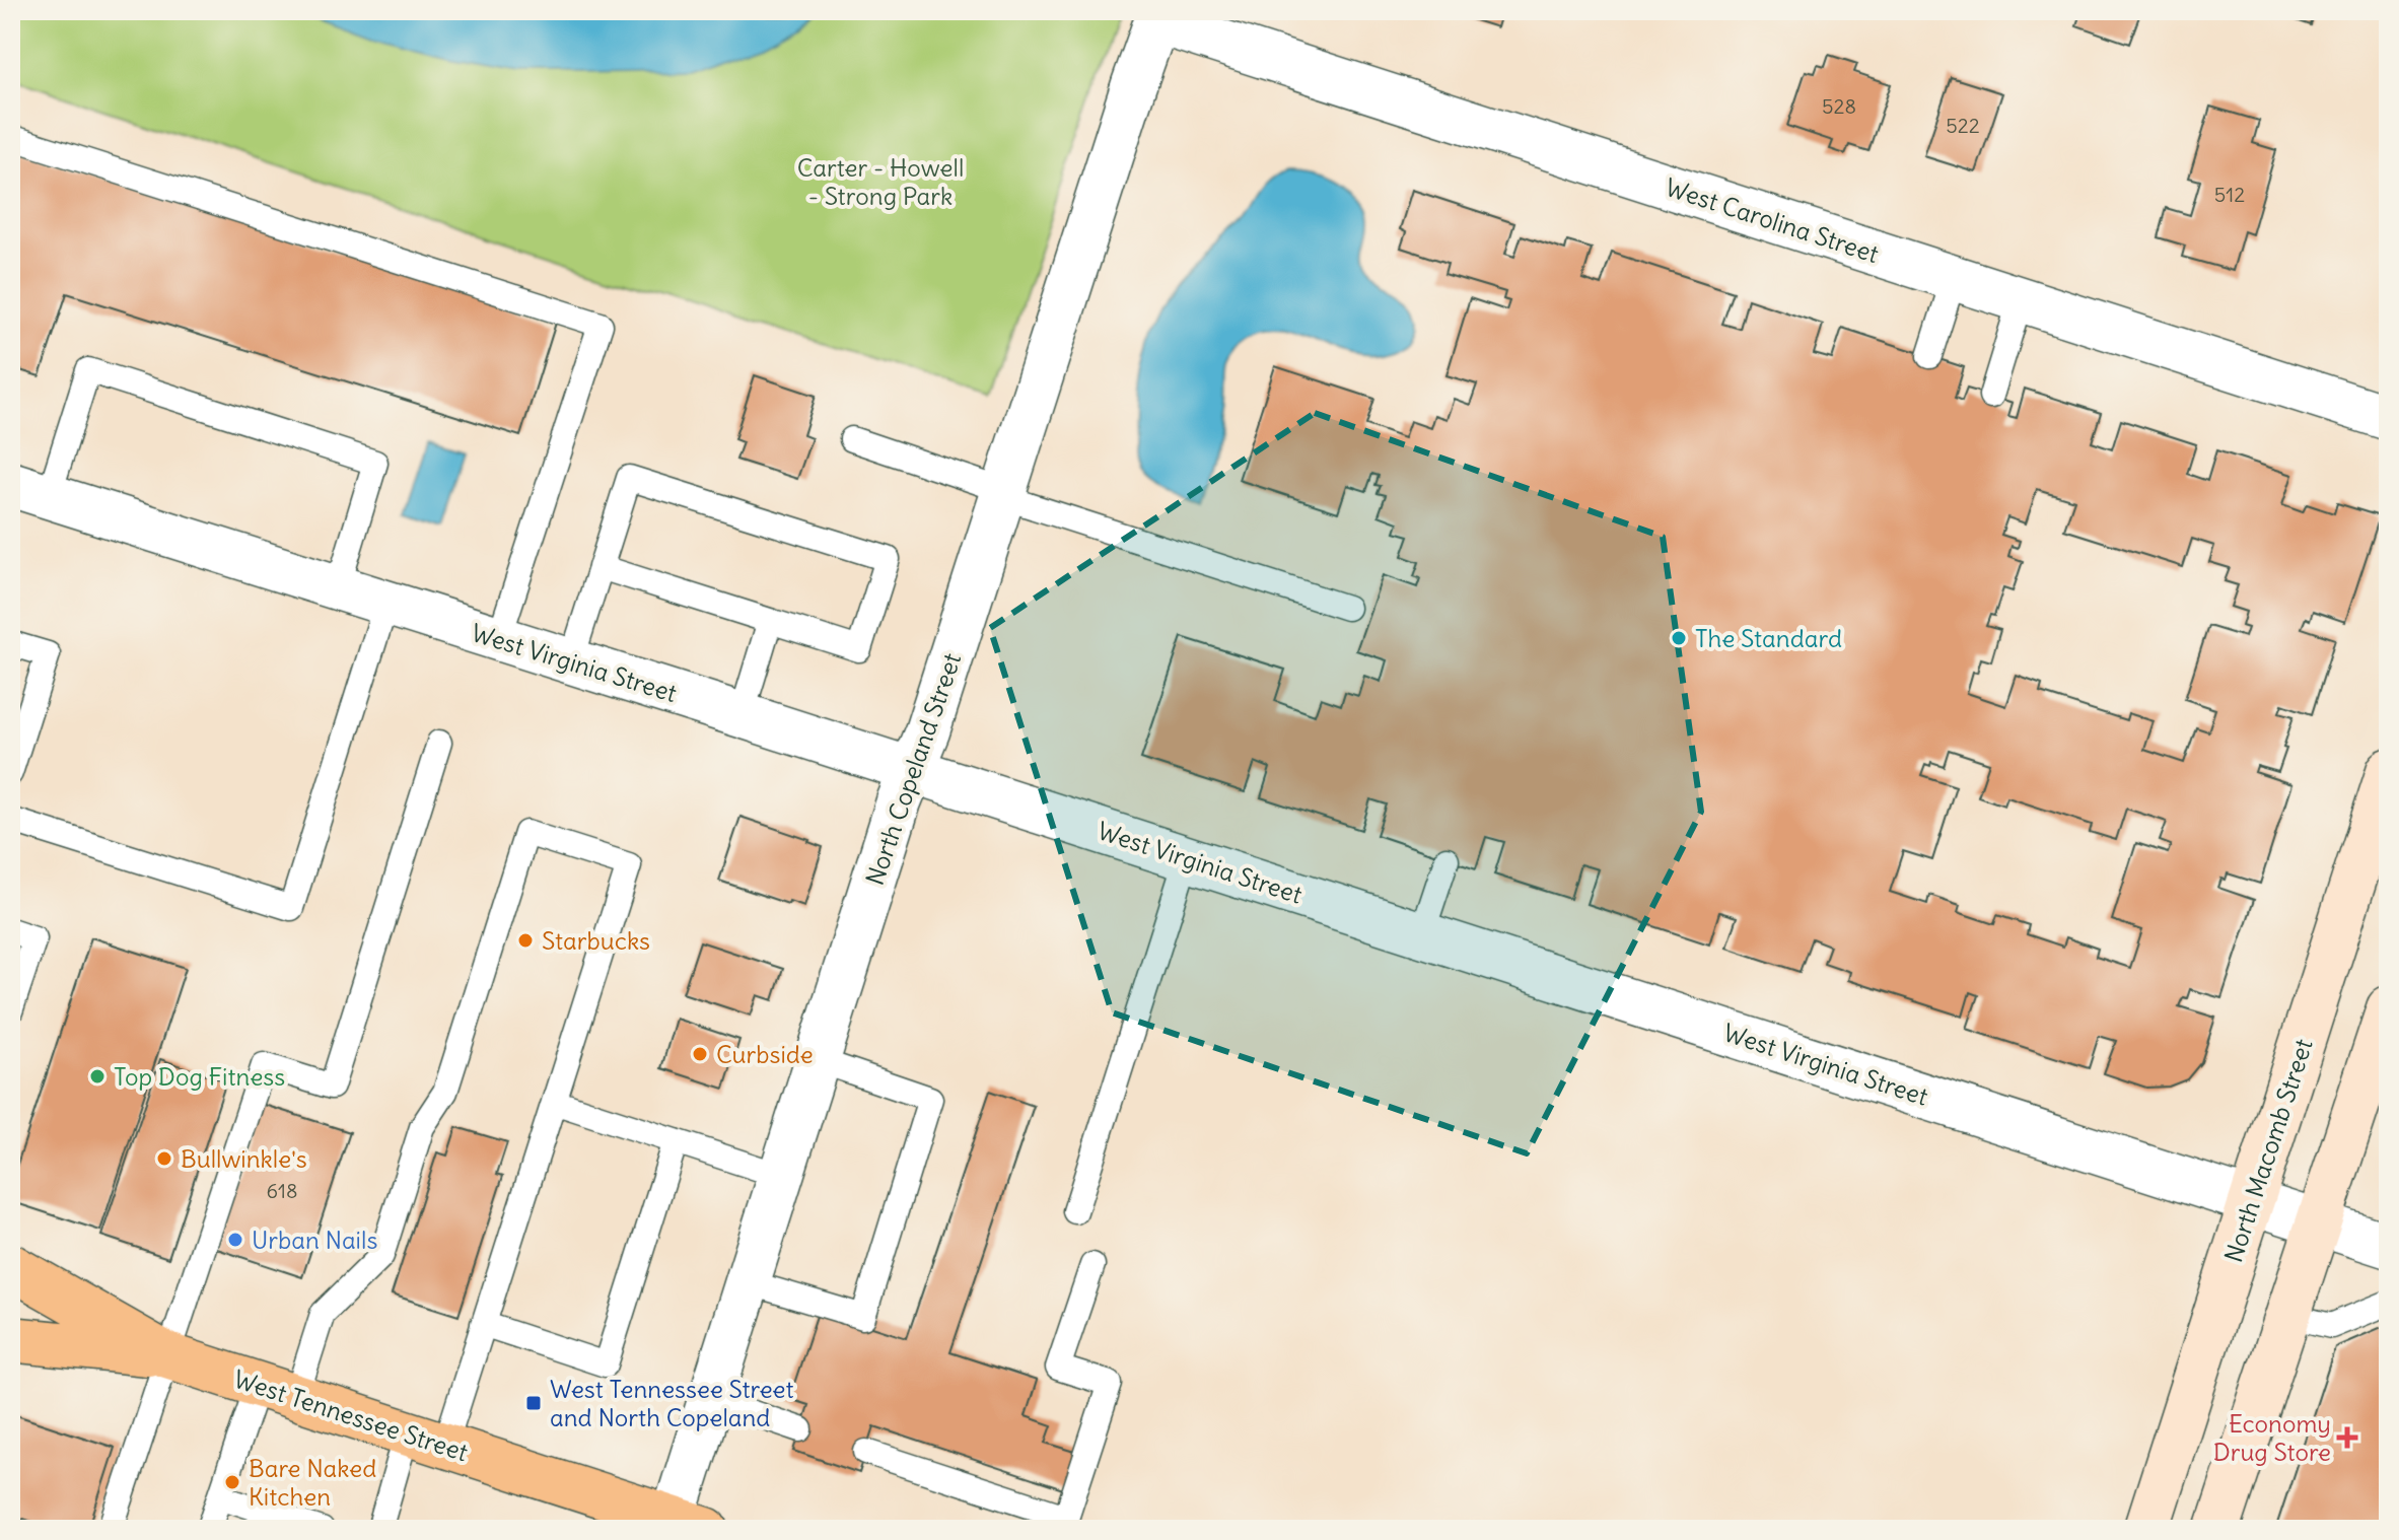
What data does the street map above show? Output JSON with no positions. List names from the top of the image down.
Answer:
{
  "streets": {
    "main road": ["North Macomb Street", "West Tennessee Street"],
    "street": ["West Carolina Street", "West Virginia Street", "North Copeland Street"]
  },
  "crossings": [
    ["West Carolina Street", "North Copeland Street"],
    ["West Virginia Street", "North Copeland Street"],
    ["West Virginia Street", "North Macomb Street"],
    ["North Copeland Street", "West Tennessee Street"]
  ],
  "parks": ["Carter - Howell - Strong Park"],
  "places": {
    "other": [
      "The Standard",
      "Starbucks",
      "Curbside",
      "Top Dog Fitness",
      "Bullwinkle's",
      "Urban Nails",
      "Bare Naked Kitchen"
    ],
    "transit": ["West Tennessee Street and North Copeland"],
    "health": ["Economy Drug Store"]
  },
  "house_numbers": [
    "528",
    "522",
    "512",
    "618"
  ]
}
